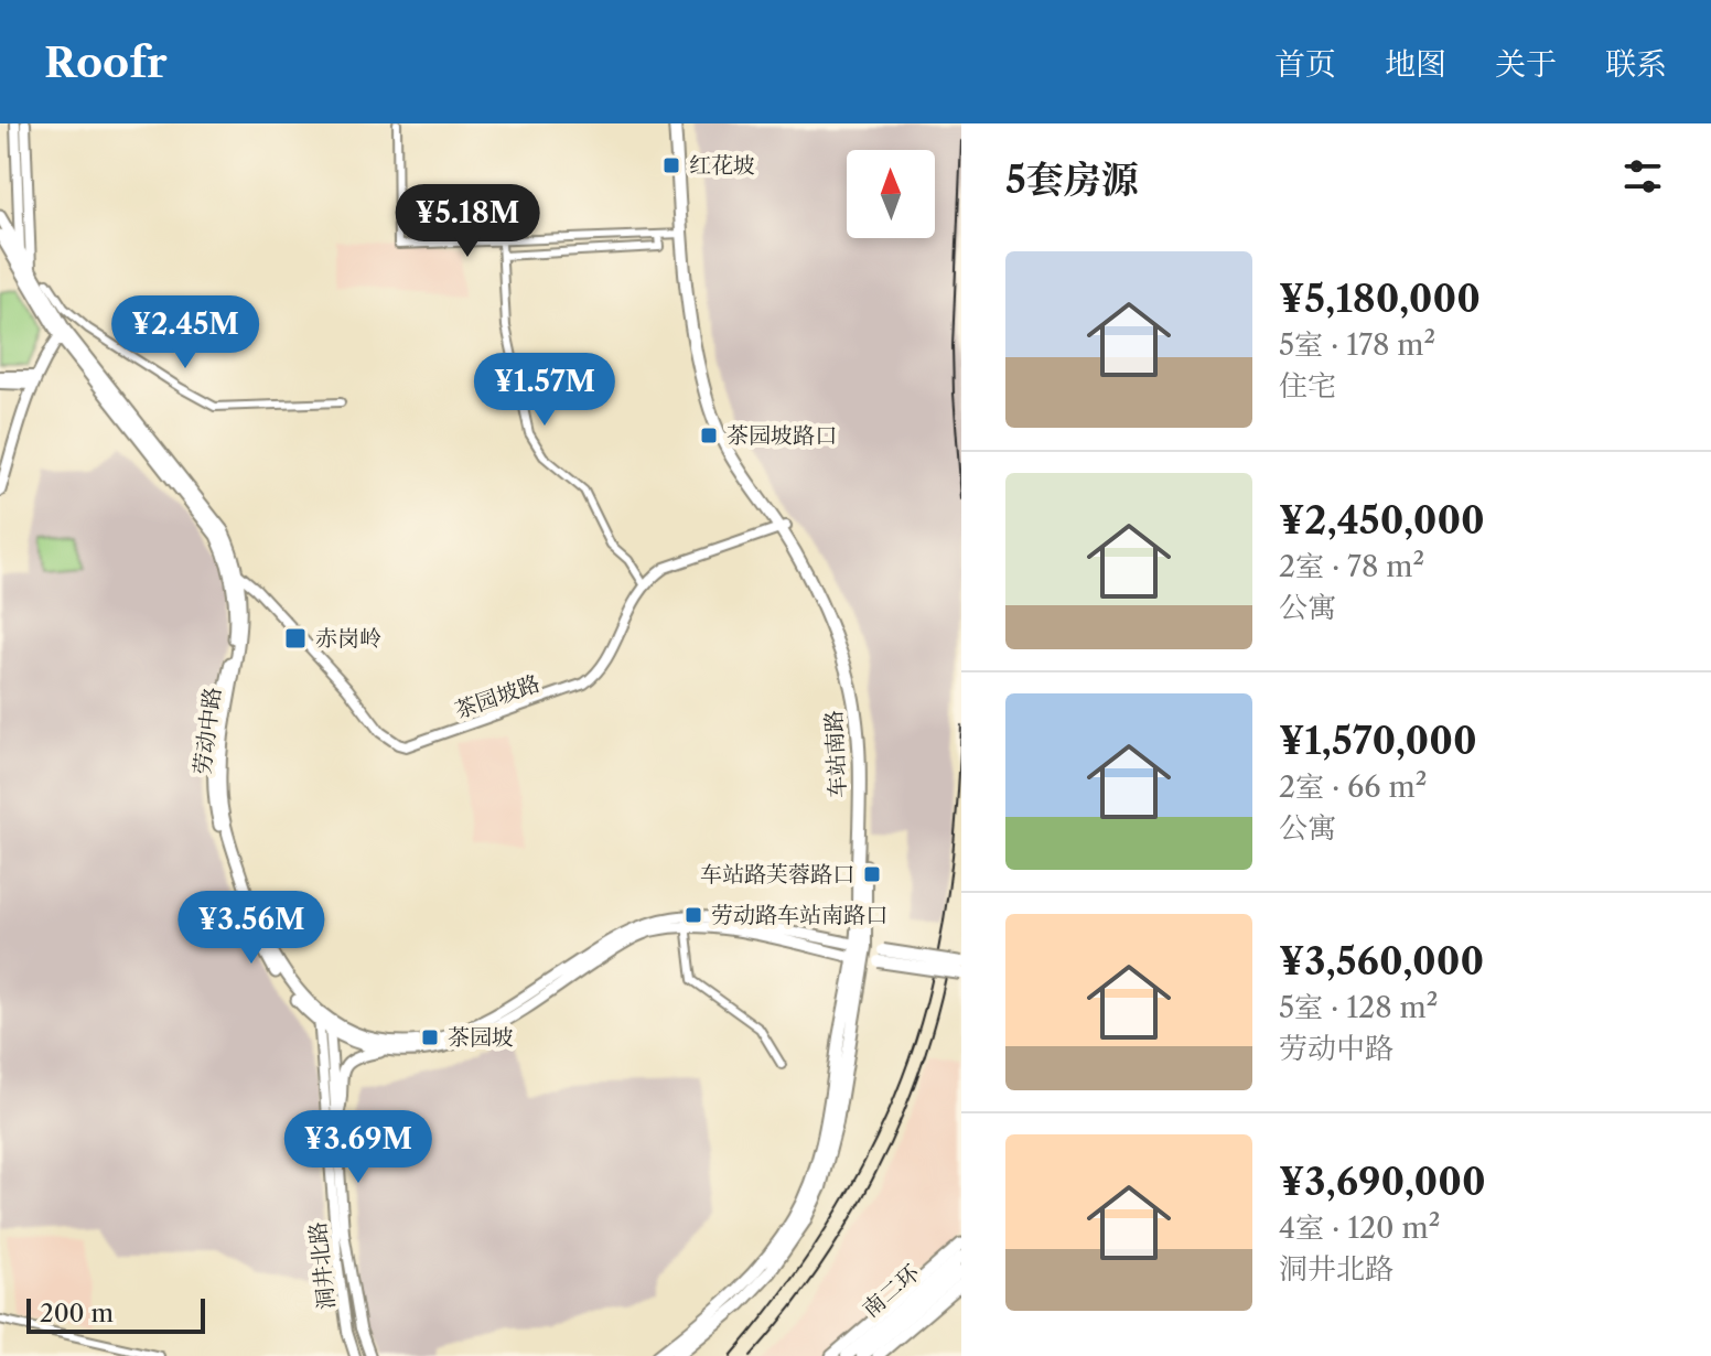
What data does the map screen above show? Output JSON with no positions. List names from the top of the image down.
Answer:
{
  "streets": {
    "main road": ["劳动中路", "车站南路", "南二环"],
    "street": ["茶园坡路", "洞井北路"]
  },
  "crossings": [
    ["茶园坡路", "劳动中路"],
    ["劳动中路", "车站南路"],
    ["劳动中路", "洞井北路"]
  ],
  "places": {
    "transit": [
      "红花坡",
      "茶园坡路口",
      "赤岗岭",
      "车站路芙蓉路口",
      "劳动路车站南路口",
      "茶园坡"
    ]
  },
  "scale_bar": "200 m",
  "north": "top",
  "page": {
    "header": "Roofr",
    "nav": [
      "首页",
      "地图",
      "关于",
      "联系"
    ],
    "heading": "5套房源",
    "price": [
      "¥5.18M",
      "¥2.45M",
      "¥1.57M",
      "¥3.56M",
      "¥3.69M"
    ],
    "list": [
      {
        "name": "¥5,180,000",
        "note": "5室 · 178 m² · 住宅"
      },
      {
        "name": "¥2,450,000",
        "note": "2室 · 78 m² · 公寓"
      },
      {
        "name": "¥1,570,000",
        "note": "2室 · 66 m² · 公寓"
      },
      {
        "name": "¥3,560,000",
        "note": "5室 · 128 m² · 劳动中路"
      },
      {
        "name": "¥3,690,000",
        "note": "4室 · 120 m² · 洞井北路"
      }
    ],
    "scale": "200 m"
  }
}
